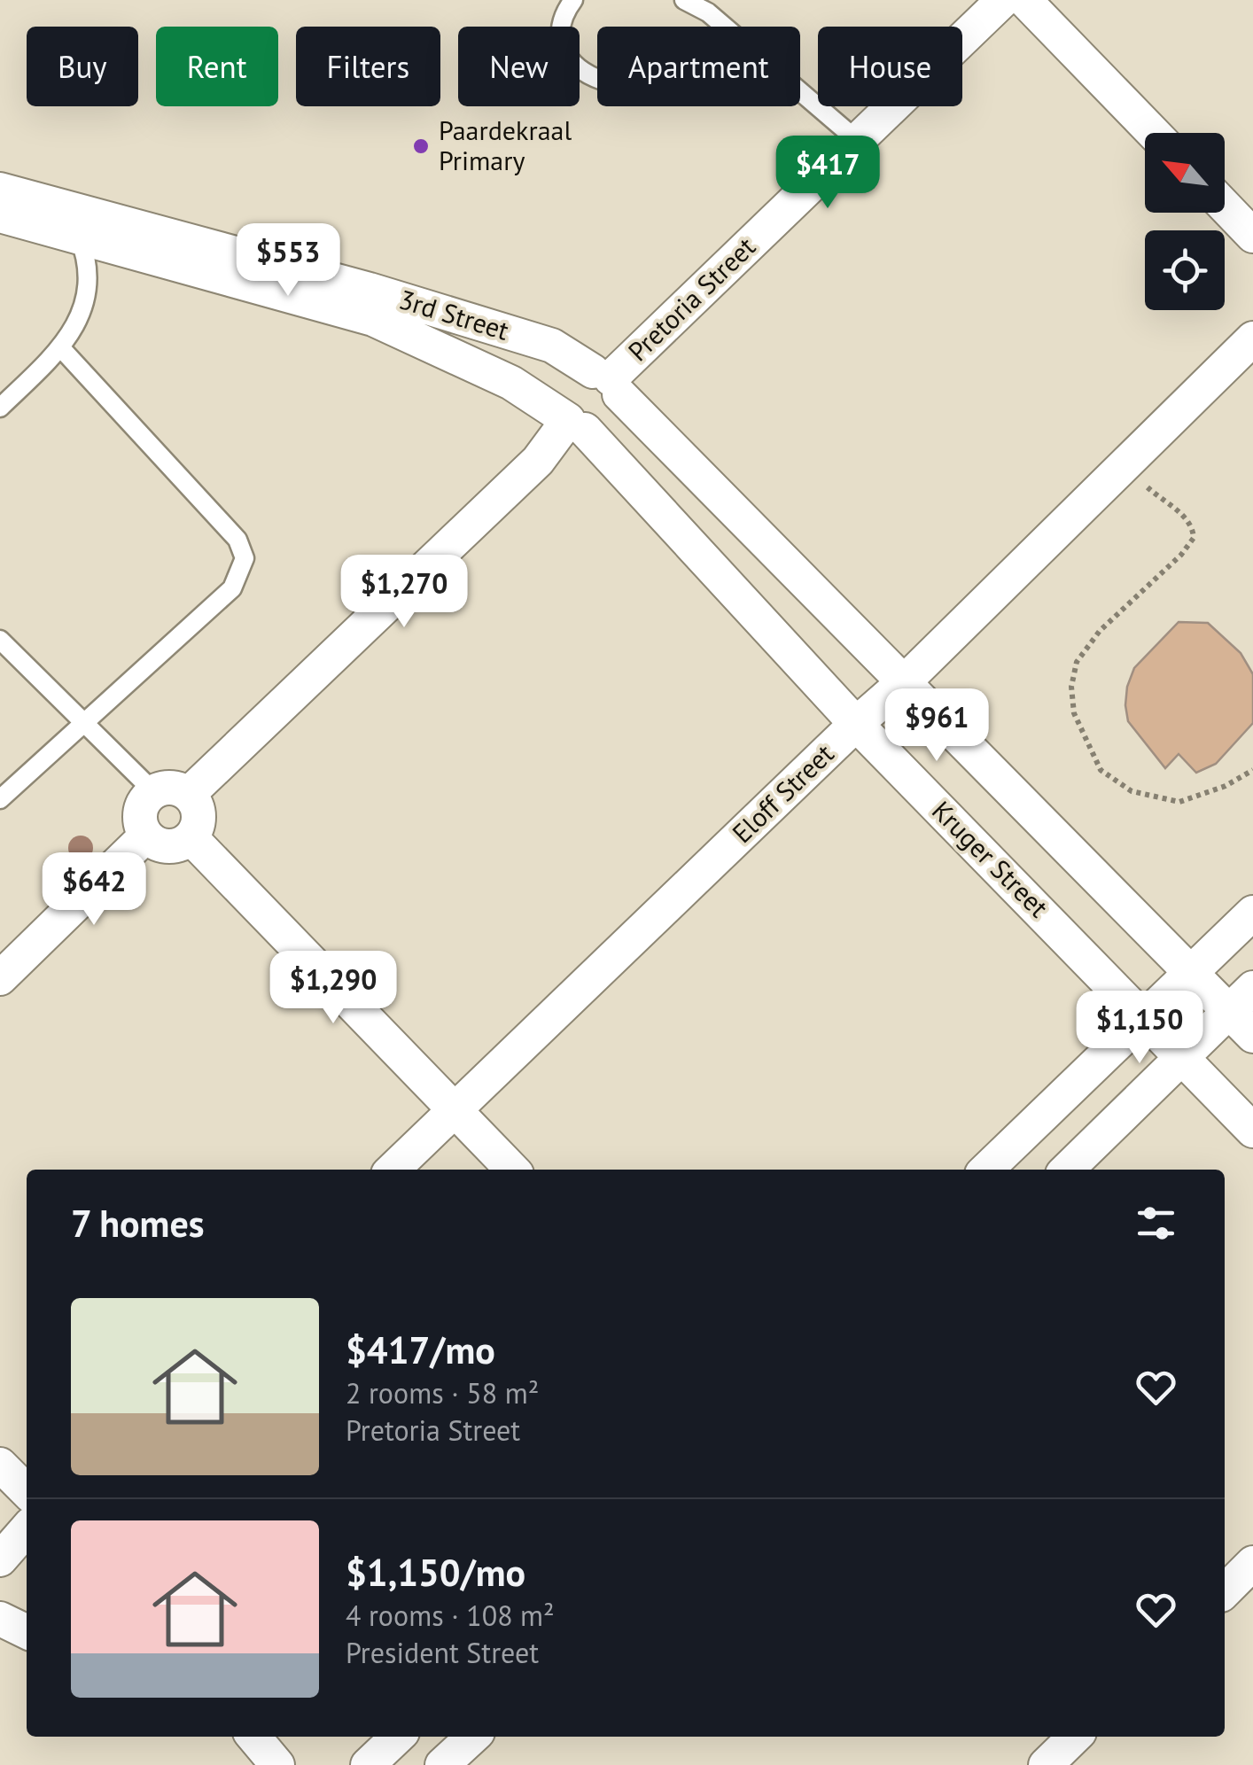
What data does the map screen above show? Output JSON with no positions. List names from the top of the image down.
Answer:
{
  "streets": {
    "street": [
      "Pretoria Street",
      "3rd Street",
      "Eloff Street",
      "Kruger Street"
    ]
  },
  "crossings": [
    ["Pretoria Street", "3rd Street"],
    ["Pretoria Street", "Kruger Street"],
    ["3rd Street", "Kruger Street"],
    ["Eloff Street", "Kruger Street"]
  ],
  "places": ["Paardekraal Primary"],
  "north": "top left",
  "page": {
    "chip": [
      "Buy",
      "Rent",
      "Filters",
      "New",
      "Apartment",
      "House"
    ],
    "price": [
      "$417",
      "$553",
      "$1,270",
      "$961",
      "$642",
      "$1,290",
      "$1,150"
    ],
    "heading": "7 homes",
    "list": [
      {
        "name": "$417/mo",
        "note": "2 rooms · 58 m² · Pretoria Street"
      },
      {
        "name": "$1,150/mo",
        "note": "4 rooms · 108 m² · President Street"
      }
    ]
  }
}
